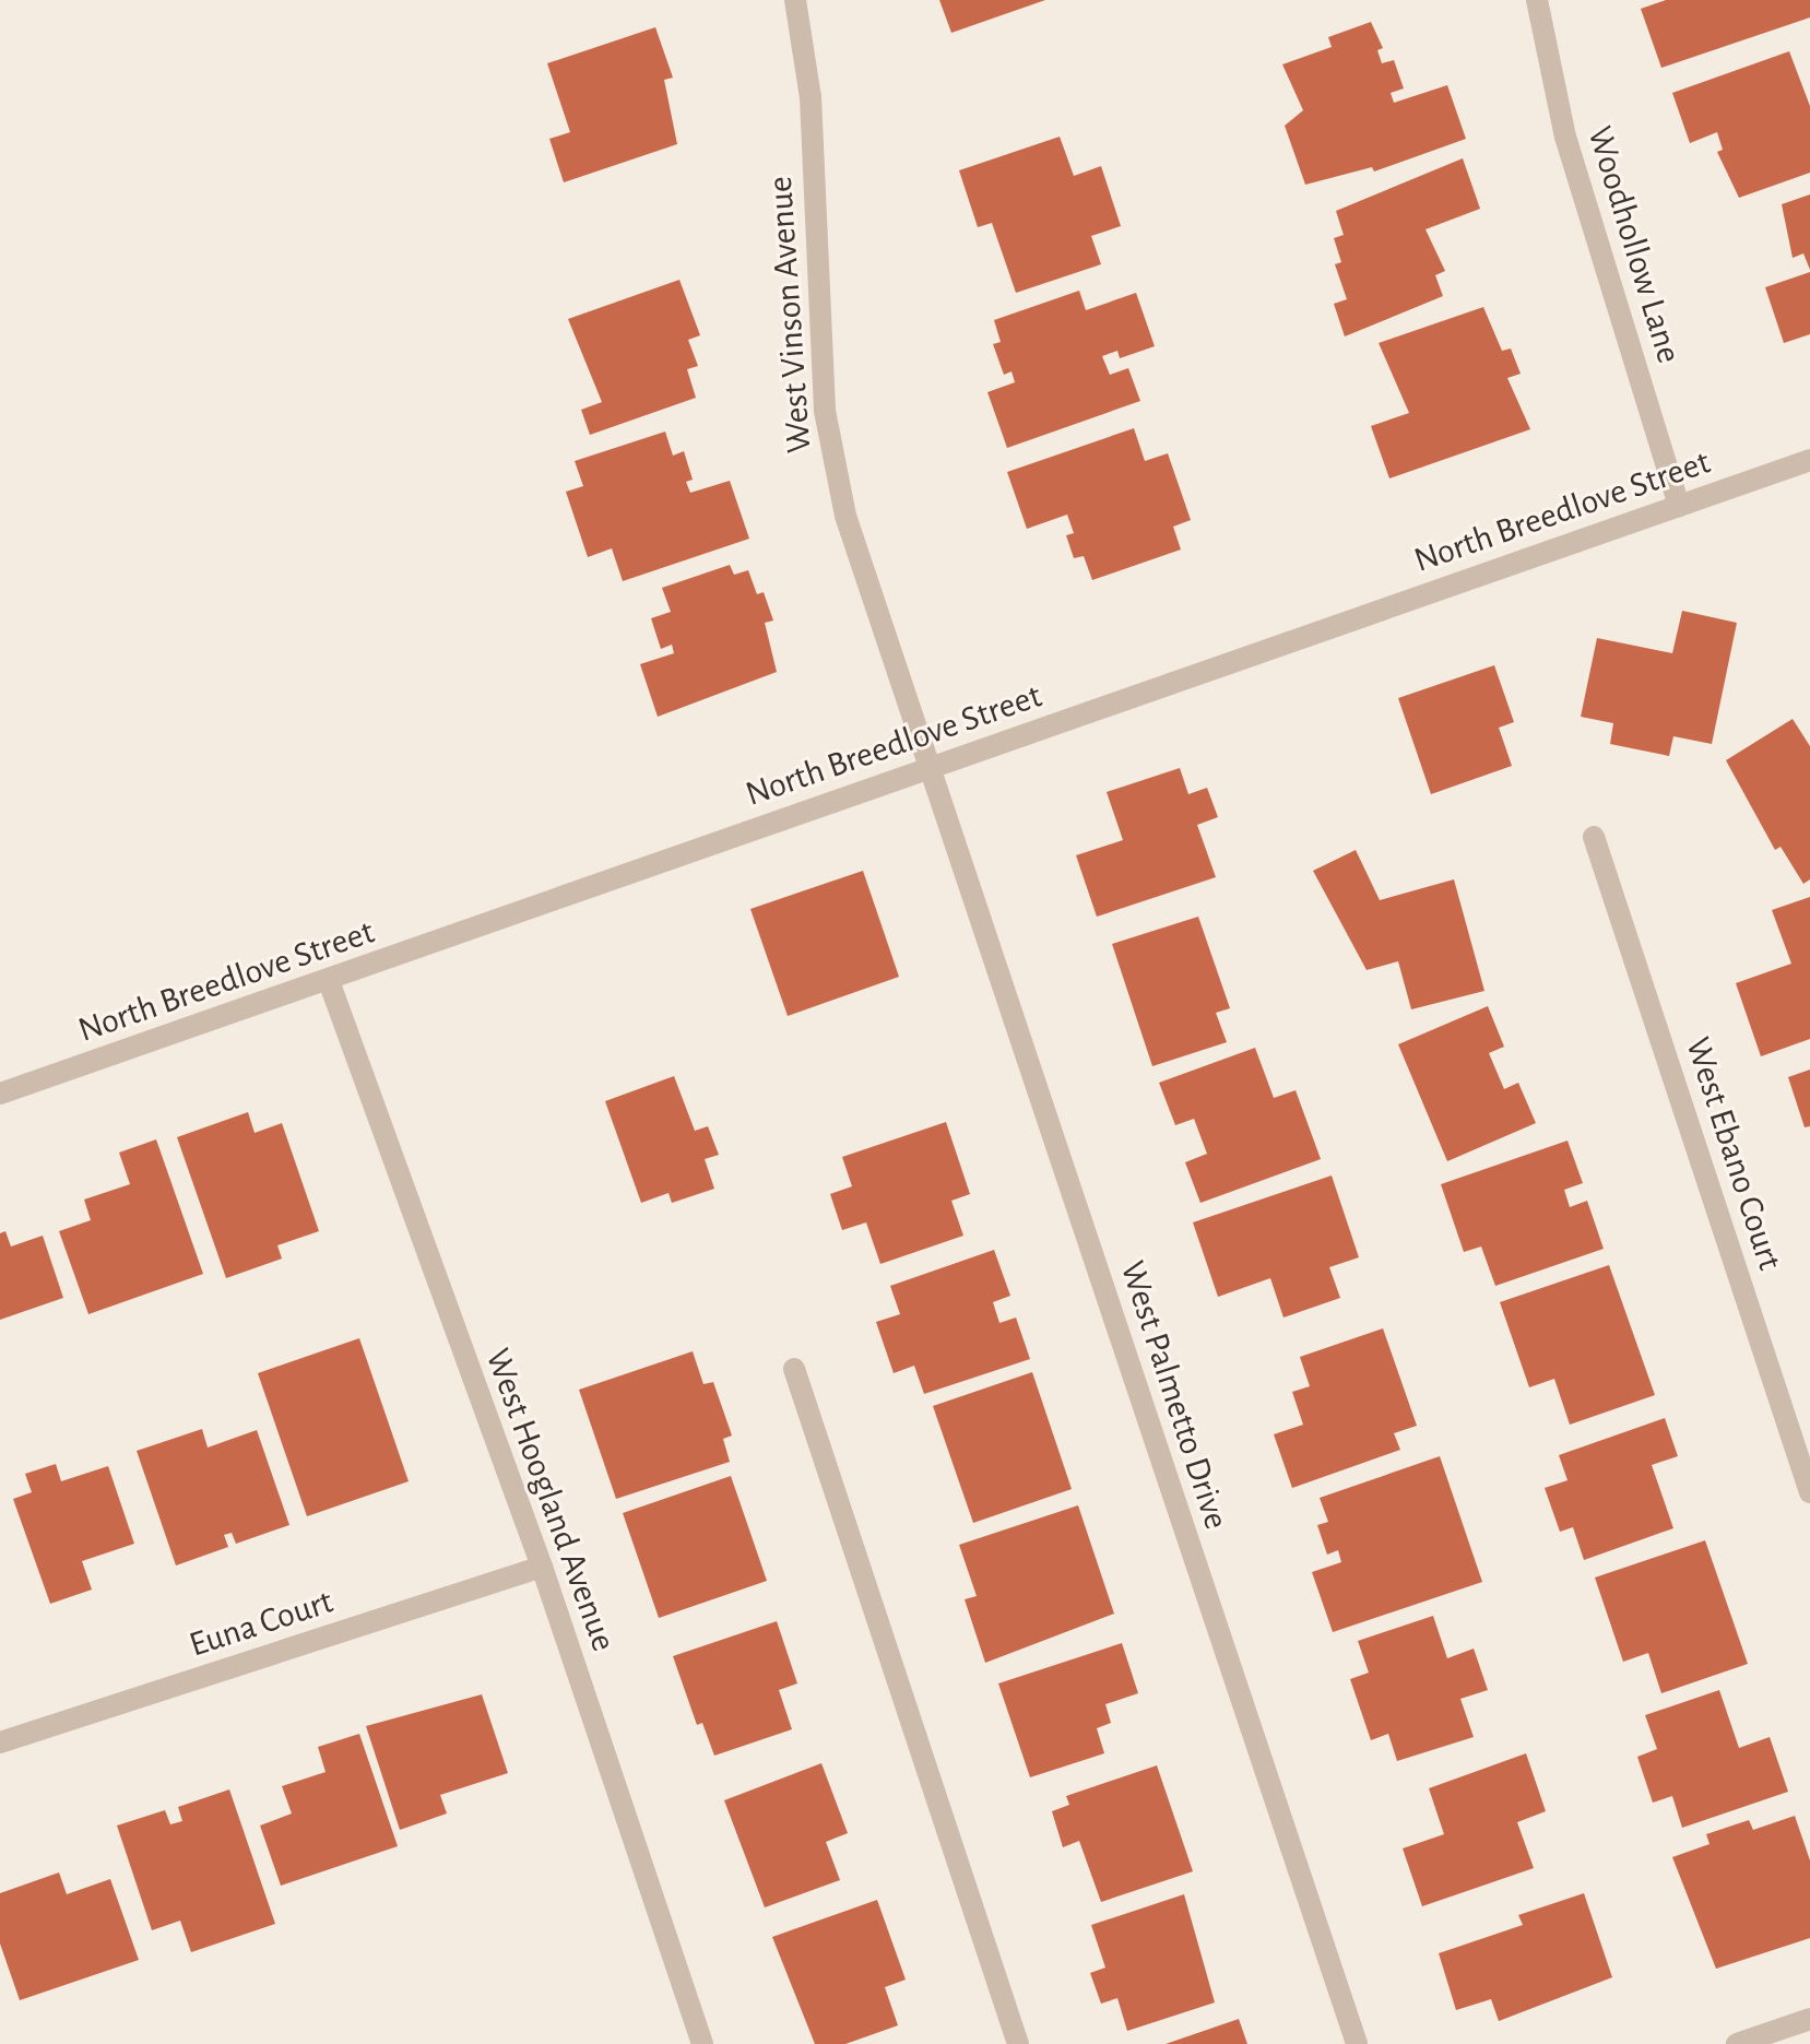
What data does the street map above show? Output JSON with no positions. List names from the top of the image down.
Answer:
{
  "streets": {
    "street": [
      "Woodhollow Lane",
      "West Vinson Avenue",
      "North Breedlove Street",
      "West Ebano Court",
      "West Palmetto Drive",
      "West Hoogland Avenue",
      "Euna Court"
    ]
  },
  "crossings": [
    ["Woodhollow Lane", "North Breedlove Street"],
    ["West Vinson Avenue", "North Breedlove Street"],
    ["West Vinson Avenue", "West Palmetto Drive"],
    ["North Breedlove Street", "West Palmetto Drive"],
    ["North Breedlove Street", "West Hoogland Avenue"],
    ["West Hoogland Avenue", "Euna Court"]
  ]
}
